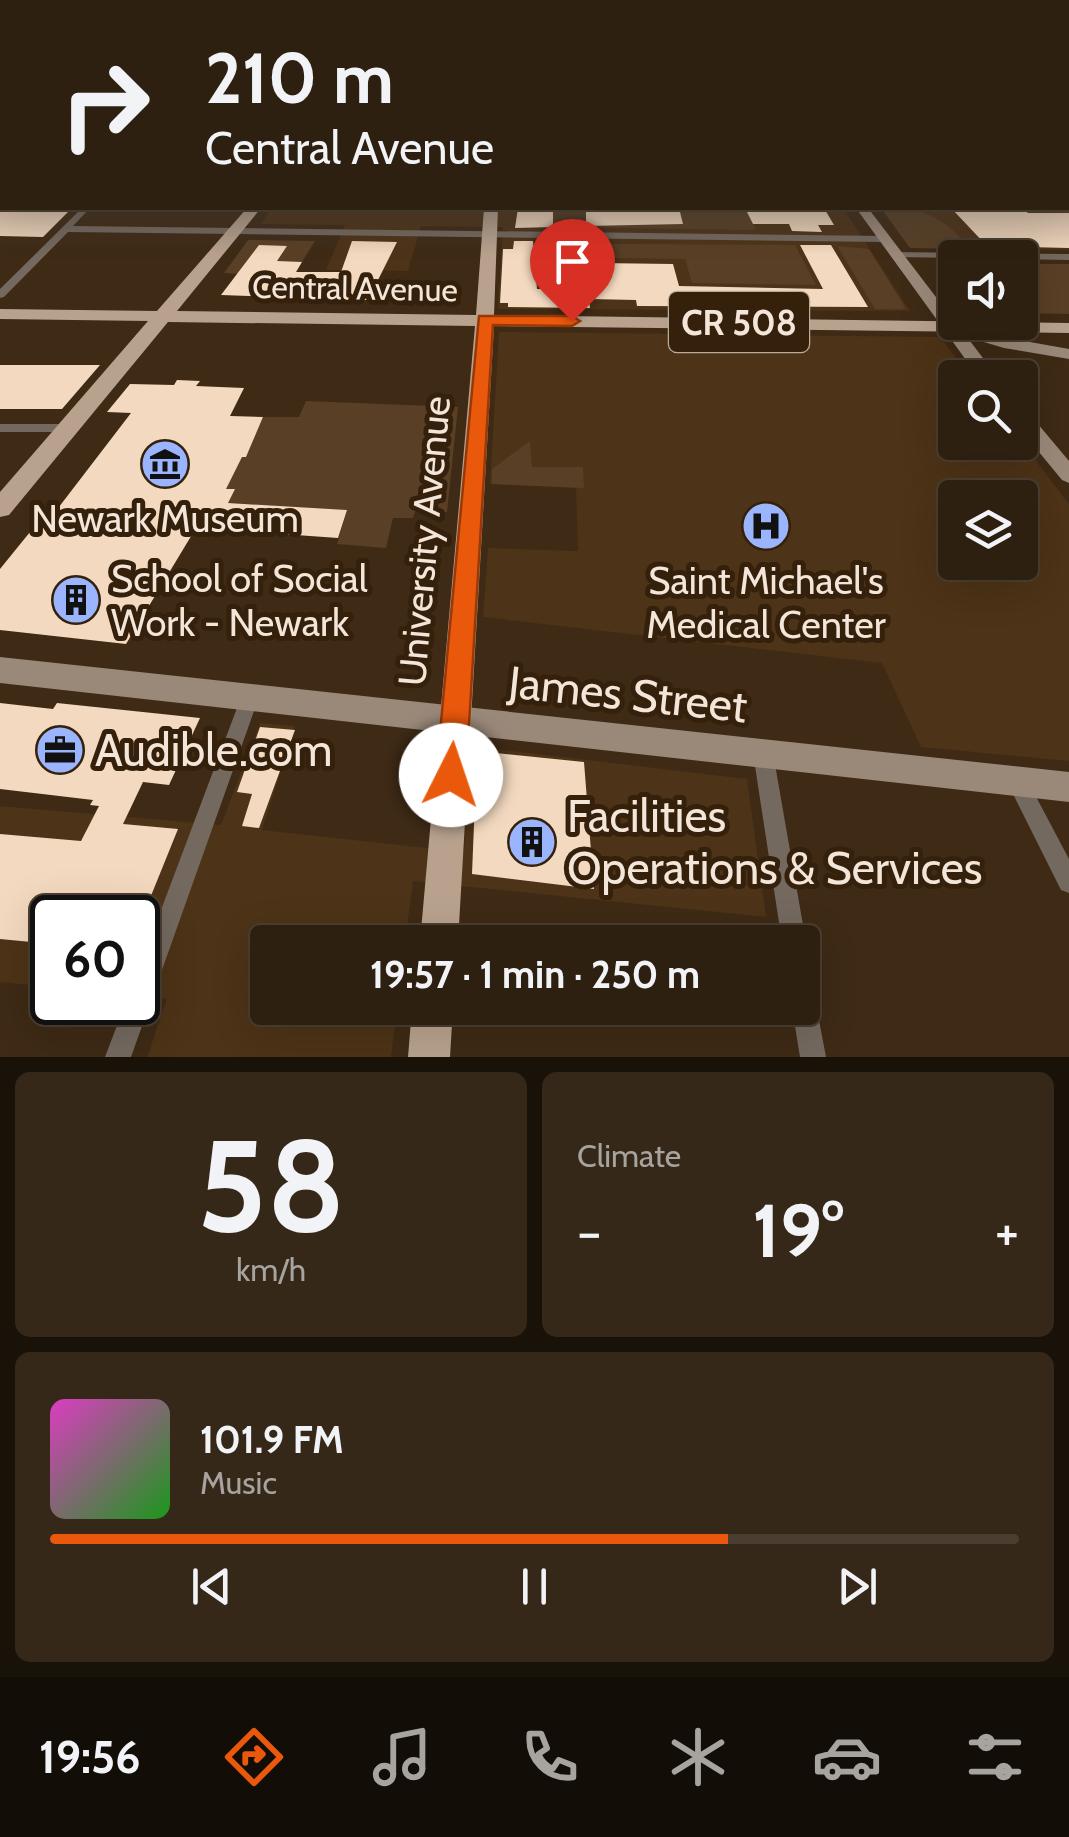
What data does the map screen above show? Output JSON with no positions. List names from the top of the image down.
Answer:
{
  "streets": {
    "main road": ["Central Avenue", "CR 508", "University Avenue"],
    "street": ["James Street"]
  },
  "crossings": [
    ["Central Avenue", "University Avenue"],
    ["University Avenue", "James Street"]
  ],
  "places": {
    "museum": ["Newark Museum"],
    "hospital": ["Saint Michael's Medical Center"],
    "building": ["School of Social Work - Newark", "Facilities Operations & Services"],
    "office": ["Audible.com"]
  },
  "page": {
    "turn": ["210 m", "Central Avenue"],
    "limit": "60",
    "trip": "19:57 · 1 min · 250 m",
    "tile": [
      ["58", "km/h"],
      "Climate"
    ],
    "heat": ["−", "19°", "+"],
    "song": ["101.9 FM", "Music"],
    "tabs": "19:56"
  }
}
